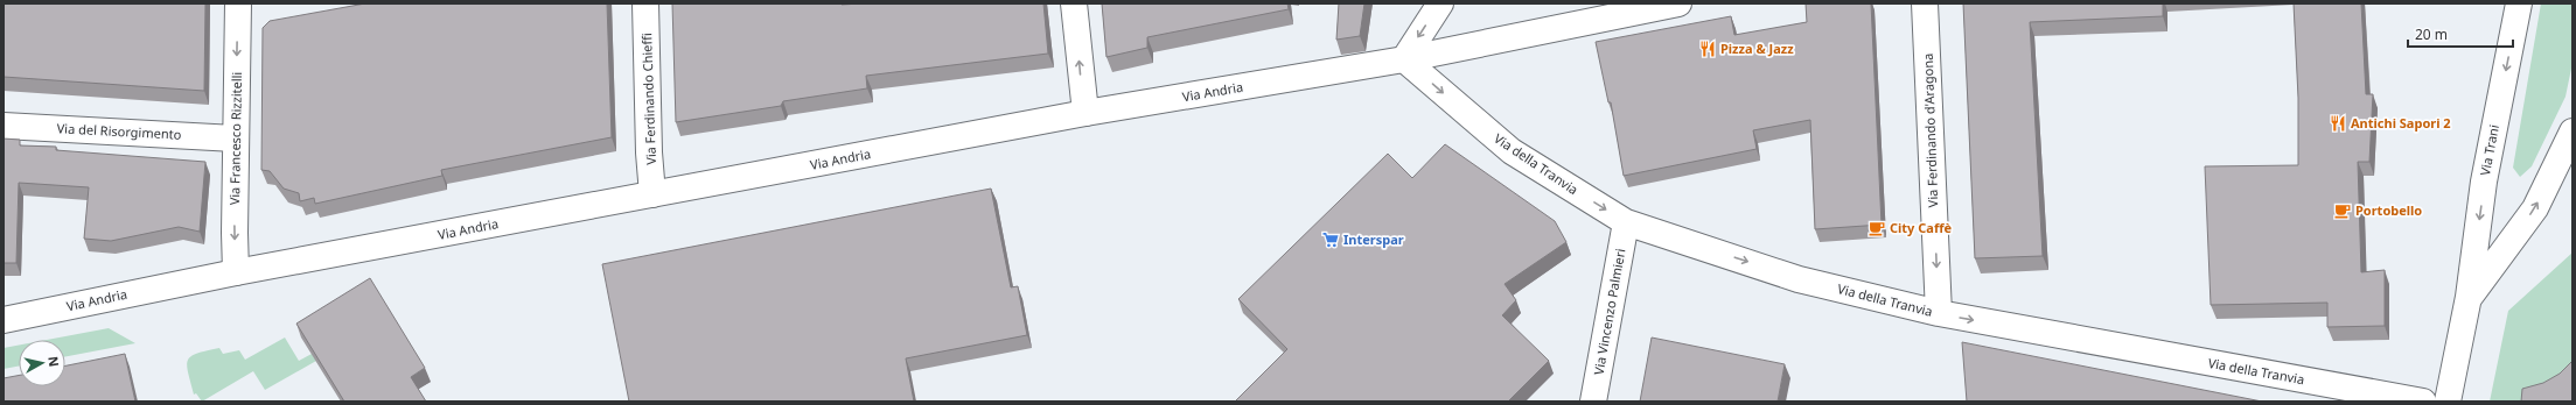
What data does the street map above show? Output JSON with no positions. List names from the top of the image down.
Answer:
{
  "streets": {
    "street": [
      "Via Andria",
      "Via Ferdinando Chieffi",
      "Via Ferdinando d'Aragona",
      "Via del Risorgimento",
      "Via Francesco Rizzitelli",
      "Via Trani",
      "Via della Tranvia",
      "Via Vincenzo Palmieri"
    ]
  },
  "crossings": [
    ["Via Andria", "Via Ferdinando Chieffi"],
    ["Via Andria", "Via Francesco Rizzitelli"],
    ["Via Andria", "Via della Tranvia"],
    ["Via Ferdinando d'Aragona", "Via della Tranvia"],
    ["Via del Risorgimento", "Via Francesco Rizzitelli"],
    ["Via della Tranvia", "Via Vincenzo Palmieri"]
  ],
  "one_way": ["Via Ferdinando d'Aragona", "Via Francesco Rizzitelli", "Via della Tranvia"],
  "places": {
    "restaurant": ["Pizza & Jazz", "Antichi Sapori 2"],
    "cafe": ["Portobello", "City Caffè"],
    "supermarket": ["Interspar"]
  },
  "scale_bar": "20 m",
  "north": "right"
}
